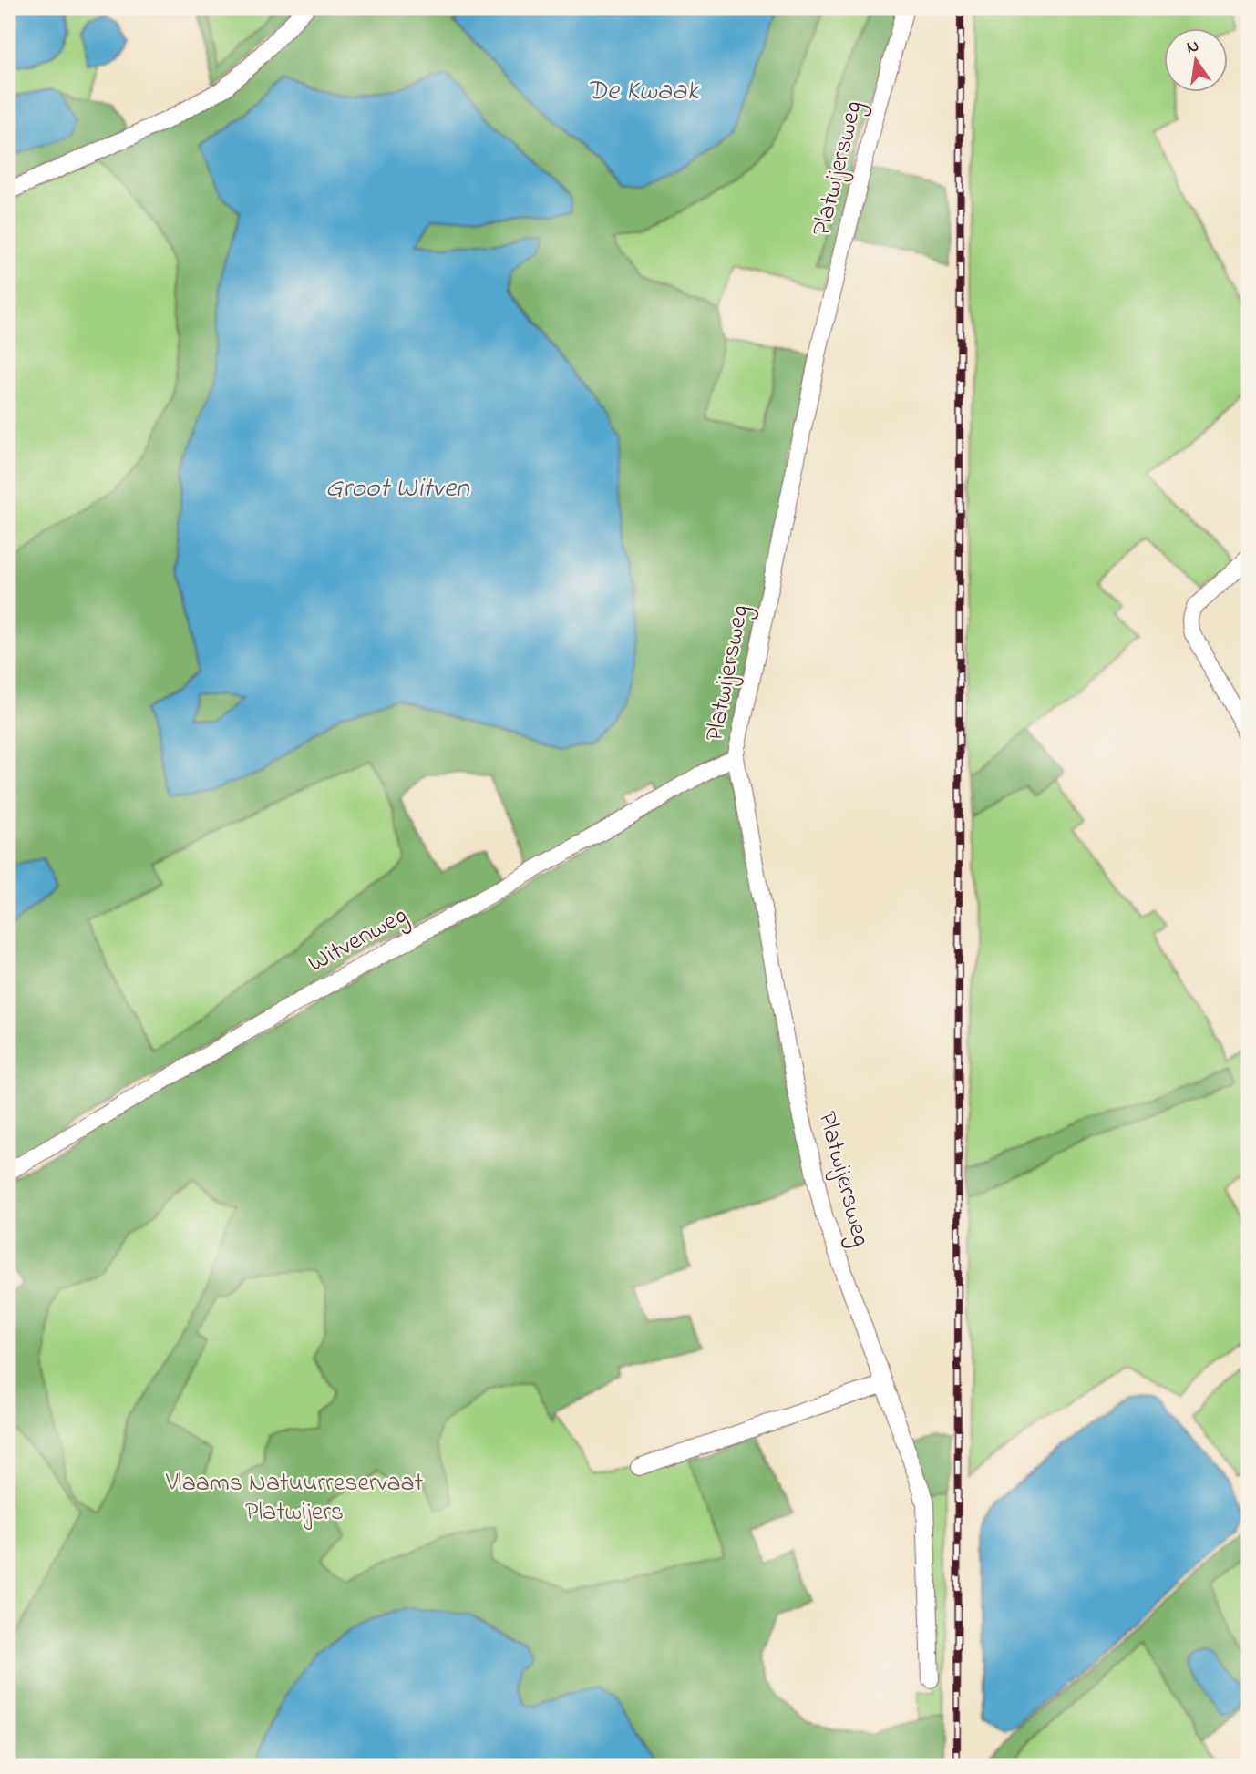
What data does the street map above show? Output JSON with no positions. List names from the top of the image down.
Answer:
{
  "streets": {
    "street": ["Platwijersweg", "Witvenweg"]
  },
  "crossings": [
    ["Platwijersweg", "Witvenweg"]
  ],
  "water": ["De Kwaak", "Groot Witven"],
  "parks": ["Vlaams Natuurreservaat Platwijers"],
  "north": "top"
}
